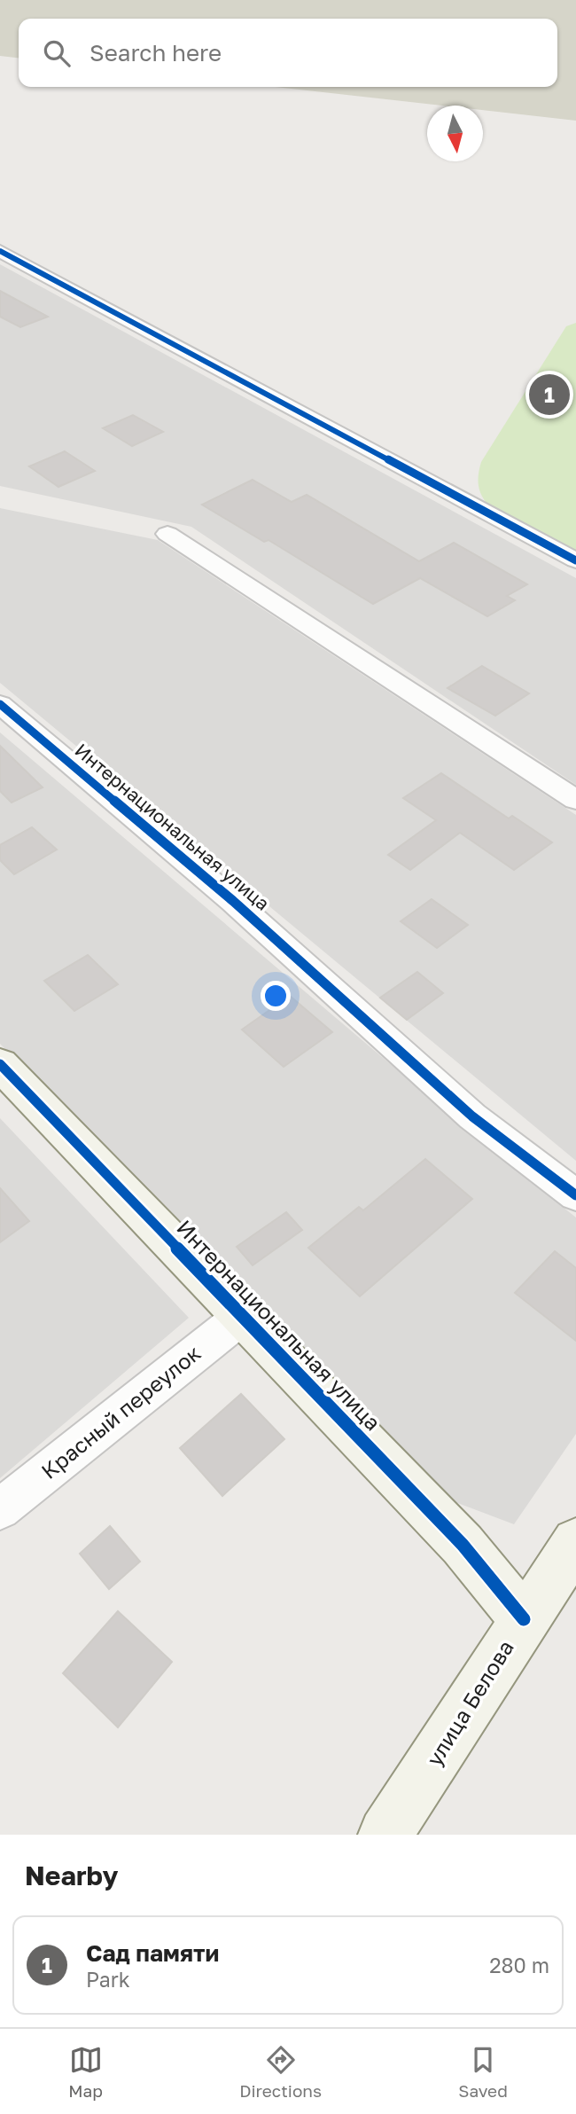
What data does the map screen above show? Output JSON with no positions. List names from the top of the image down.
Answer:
{
  "streets": {
    "street": ["Интернациональная улица", "Красный переулок", "улица Белова"]
  },
  "crossings": [
    ["Интернациональная улица", "Красный переулок"],
    ["Интернациональная улица", "улица Белова"]
  ],
  "north": "bottom",
  "page": {
    "search": "Search here",
    "pins": "1",
    "heading": "Nearby",
    "list": [
      {
        "mark": "1",
        "name": "Сад памяти",
        "note": "Park",
        "value": "280 m"
      }
    ],
    "nav": ["Map", "Directions", "Saved"]
  }
}
